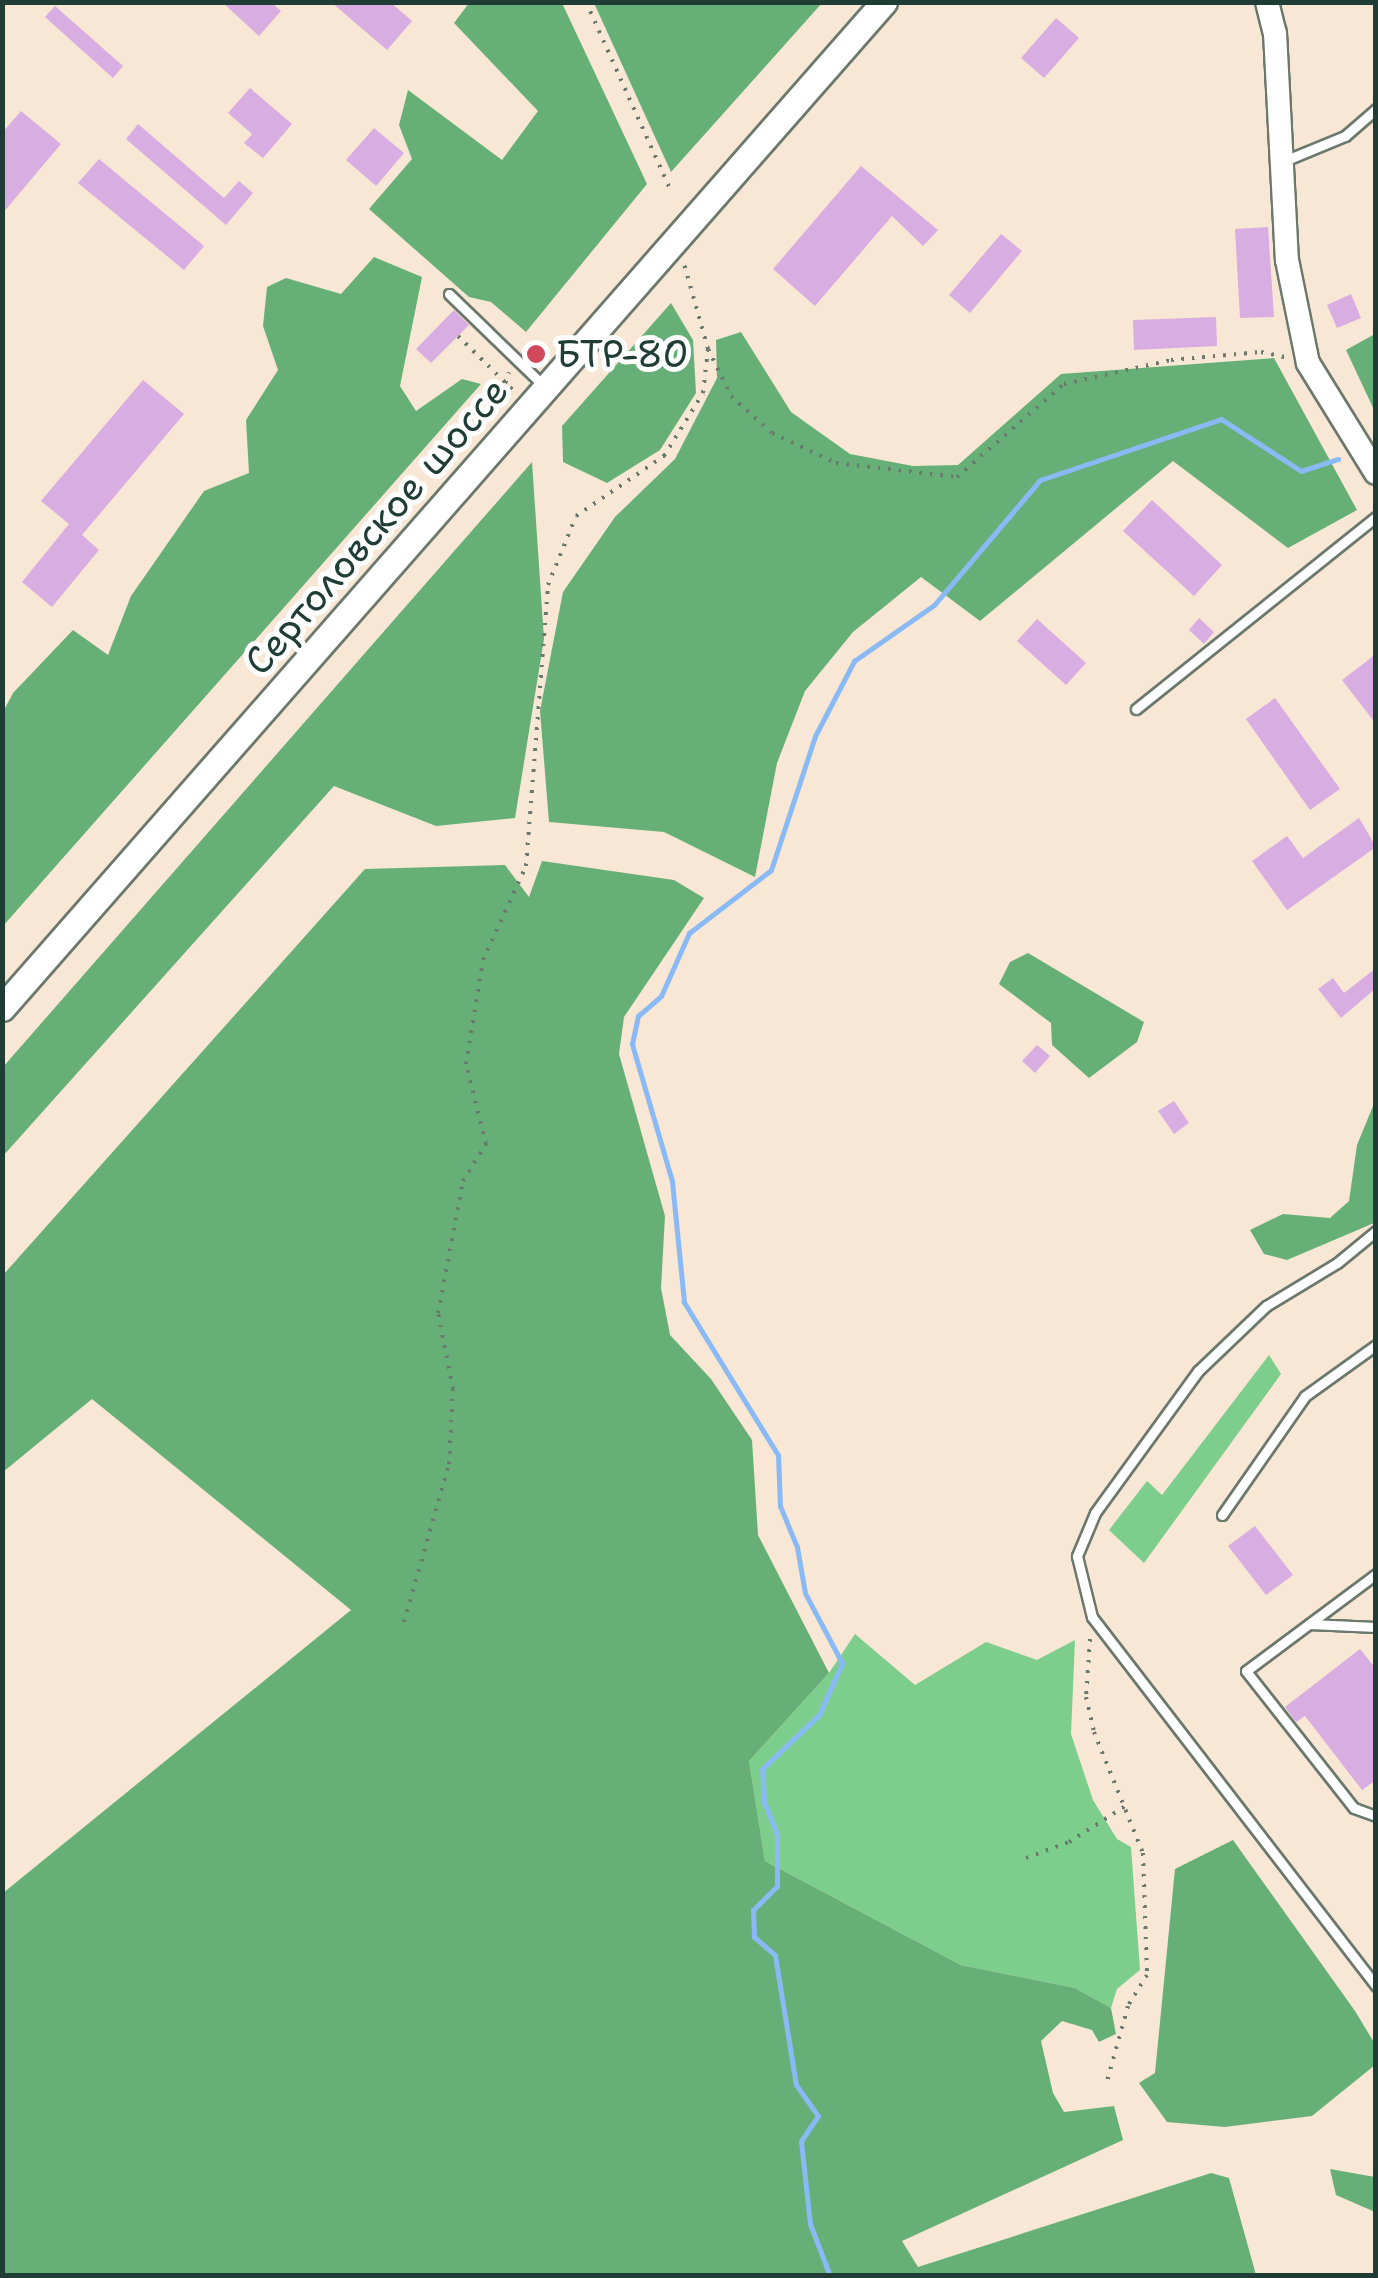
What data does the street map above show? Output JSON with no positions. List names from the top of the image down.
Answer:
{
  "streets": {
    "main road": ["Сертоловское шоссе"]
  },
  "places": ["БТР-80"]
}
